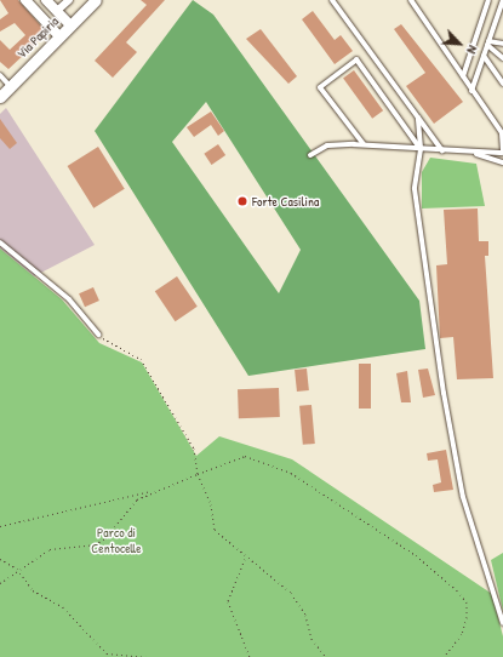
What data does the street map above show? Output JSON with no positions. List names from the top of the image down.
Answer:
{
  "streets": {
    "street": ["Via Papiria"]
  },
  "parks": ["Parco di Centocelle"],
  "places": ["Forte Casilina"],
  "north": "bottom right"
}
